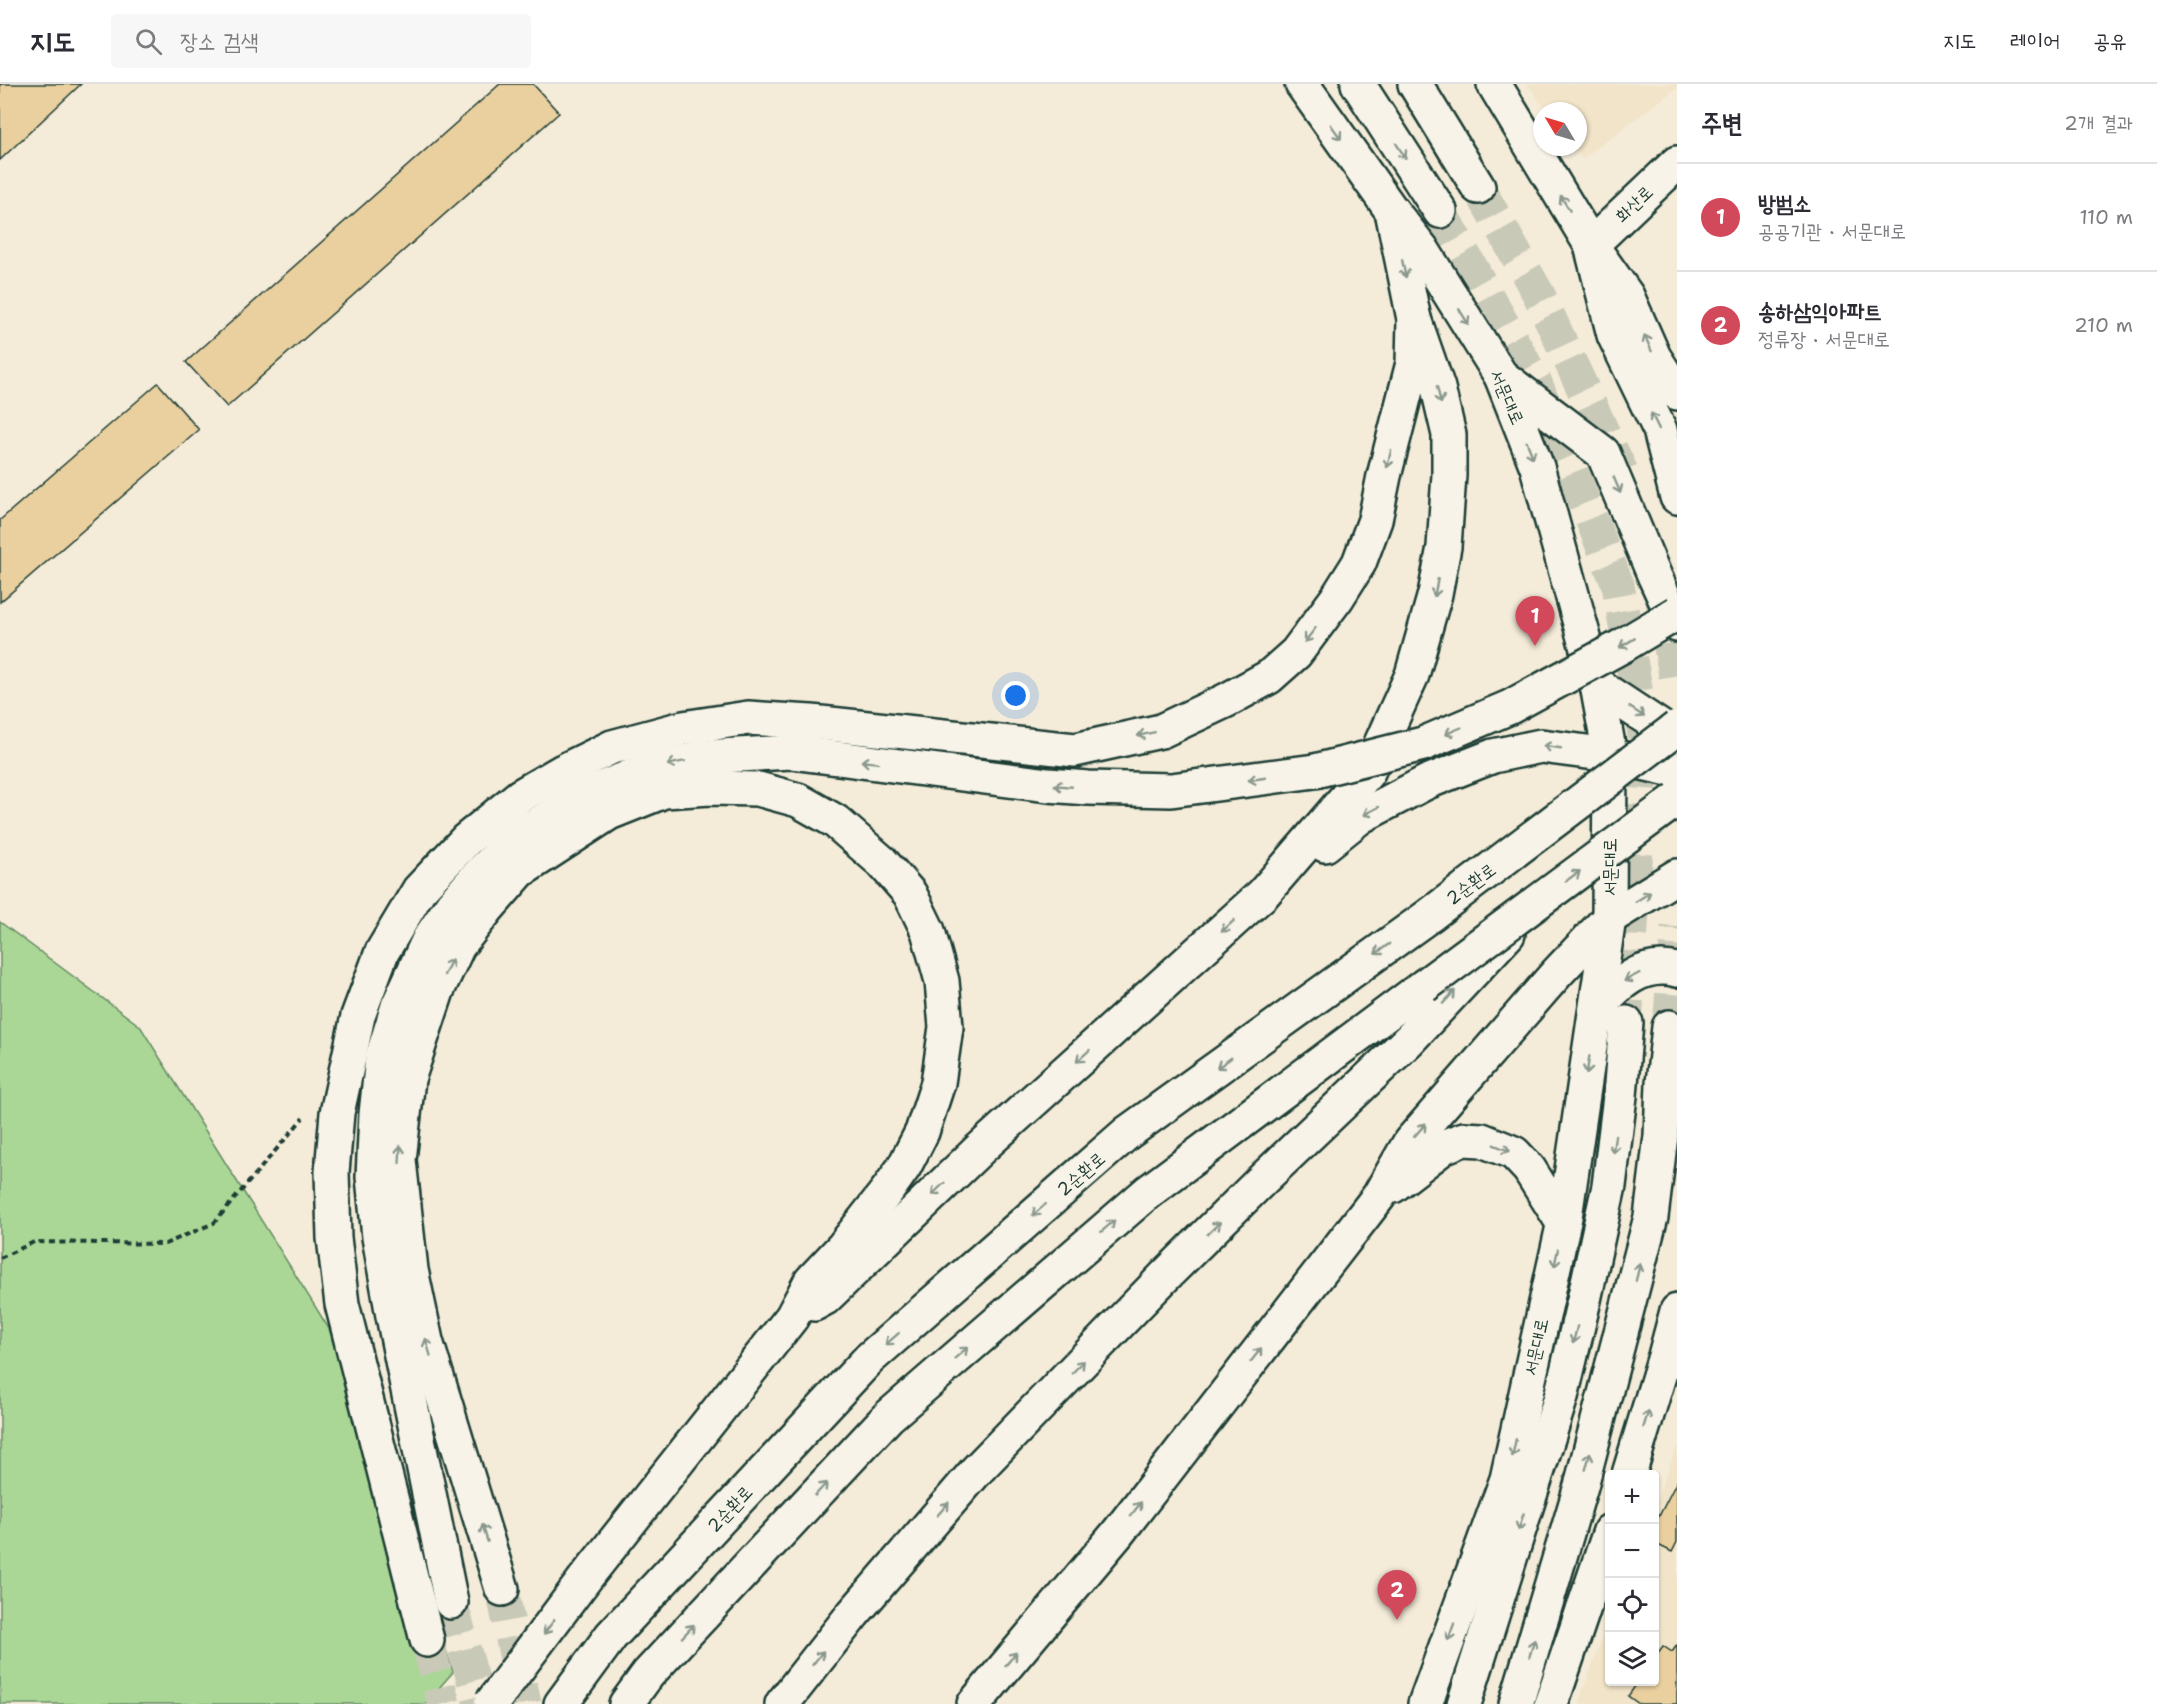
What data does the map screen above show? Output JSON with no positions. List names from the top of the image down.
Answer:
{
  "streets": {
    "main road": ["화산로", "서문대로", "2순환로"]
  },
  "north": "top left",
  "page": {
    "header": "지도",
    "search": "장소 검색",
    "nav": ["지도", "레이어", "공유"],
    "heading": ["주변", "2개 결과"],
    "list": [
      {
        "mark": "1",
        "name": "방범소",
        "note": "공공기관 · 서문대로",
        "value": "110 m"
      },
      {
        "mark": "2",
        "name": "송하삼익아파트",
        "note": "정류장 · 서문대로",
        "value": "210 m"
      }
    ],
    "pins": ["1", "2"],
    "map_buttons": ["+", "−"]
  }
}
